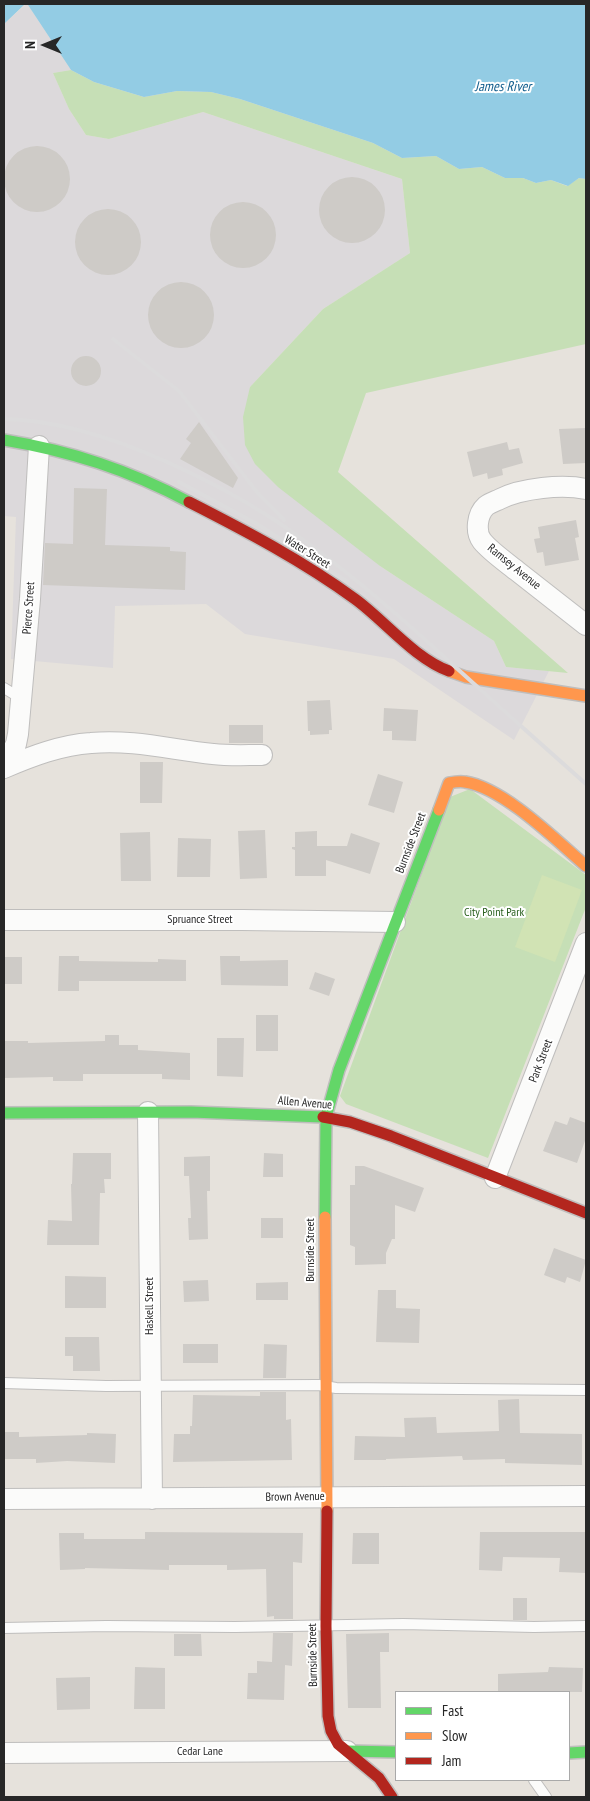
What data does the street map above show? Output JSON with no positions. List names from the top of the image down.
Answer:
{
  "streets": {
    "street": [
      "Water Street",
      "Ramsey Avenue",
      "Pierce Street",
      "Burnside Street",
      "Spruance Street",
      "Park Street",
      "Allen Avenue",
      "Haskell Street",
      "Brown Avenue",
      "Cedar Lane"
    ]
  },
  "crossings": [
    ["Water Street", "Pierce Street"],
    ["Burnside Street", "Spruance Street"],
    ["Burnside Street", "Allen Avenue"],
    ["Burnside Street", "Brown Avenue"],
    ["Burnside Street", "Cedar Lane"],
    ["Park Street", "Allen Avenue"],
    ["Allen Avenue", "Haskell Street"],
    ["Haskell Street", "Brown Avenue"]
  ],
  "water": ["James River"],
  "parks": ["City Point Park"],
  "legend": ["Fast", "Slow", "Jam"],
  "north": "left"
}
